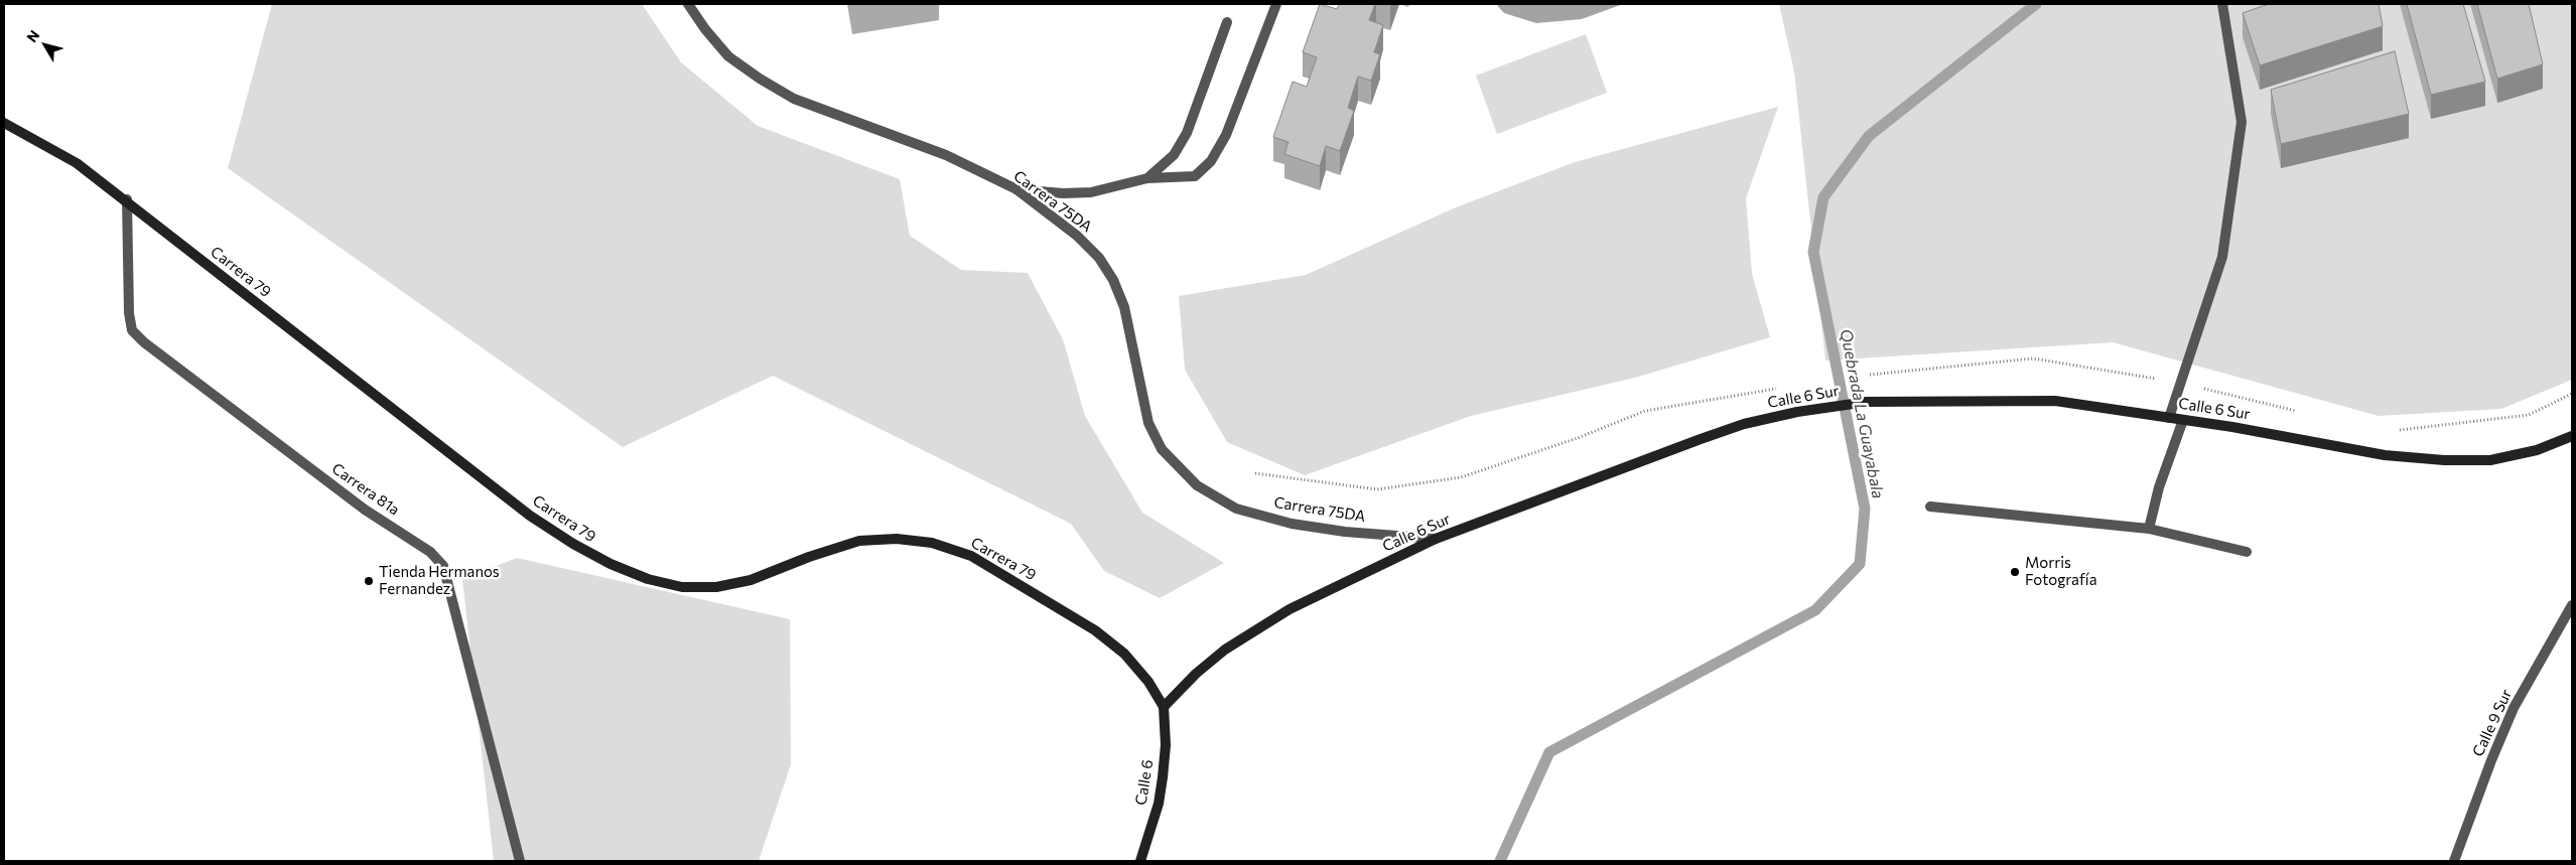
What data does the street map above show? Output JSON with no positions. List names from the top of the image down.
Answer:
{
  "streets": {
    "main road": ["Carrera 79", "Calle 6 Sur", "Calle 6"],
    "street": ["Carrera 75DA", "Carrera 81a", "Calle 9 Sur"]
  },
  "crossings": [
    ["Carrera 75DA", "Calle 6 Sur"],
    ["Carrera 79", "Calle 6 Sur"],
    ["Carrera 79", "Carrera 81a"],
    ["Carrera 79", "Calle 6"],
    ["Calle 6 Sur", "Calle 6"]
  ],
  "water": ["Quebrada La Guayabala"],
  "places": ["Morris Fotografía", "Tienda Hermanos Fernandez"],
  "north": "top left"
}
